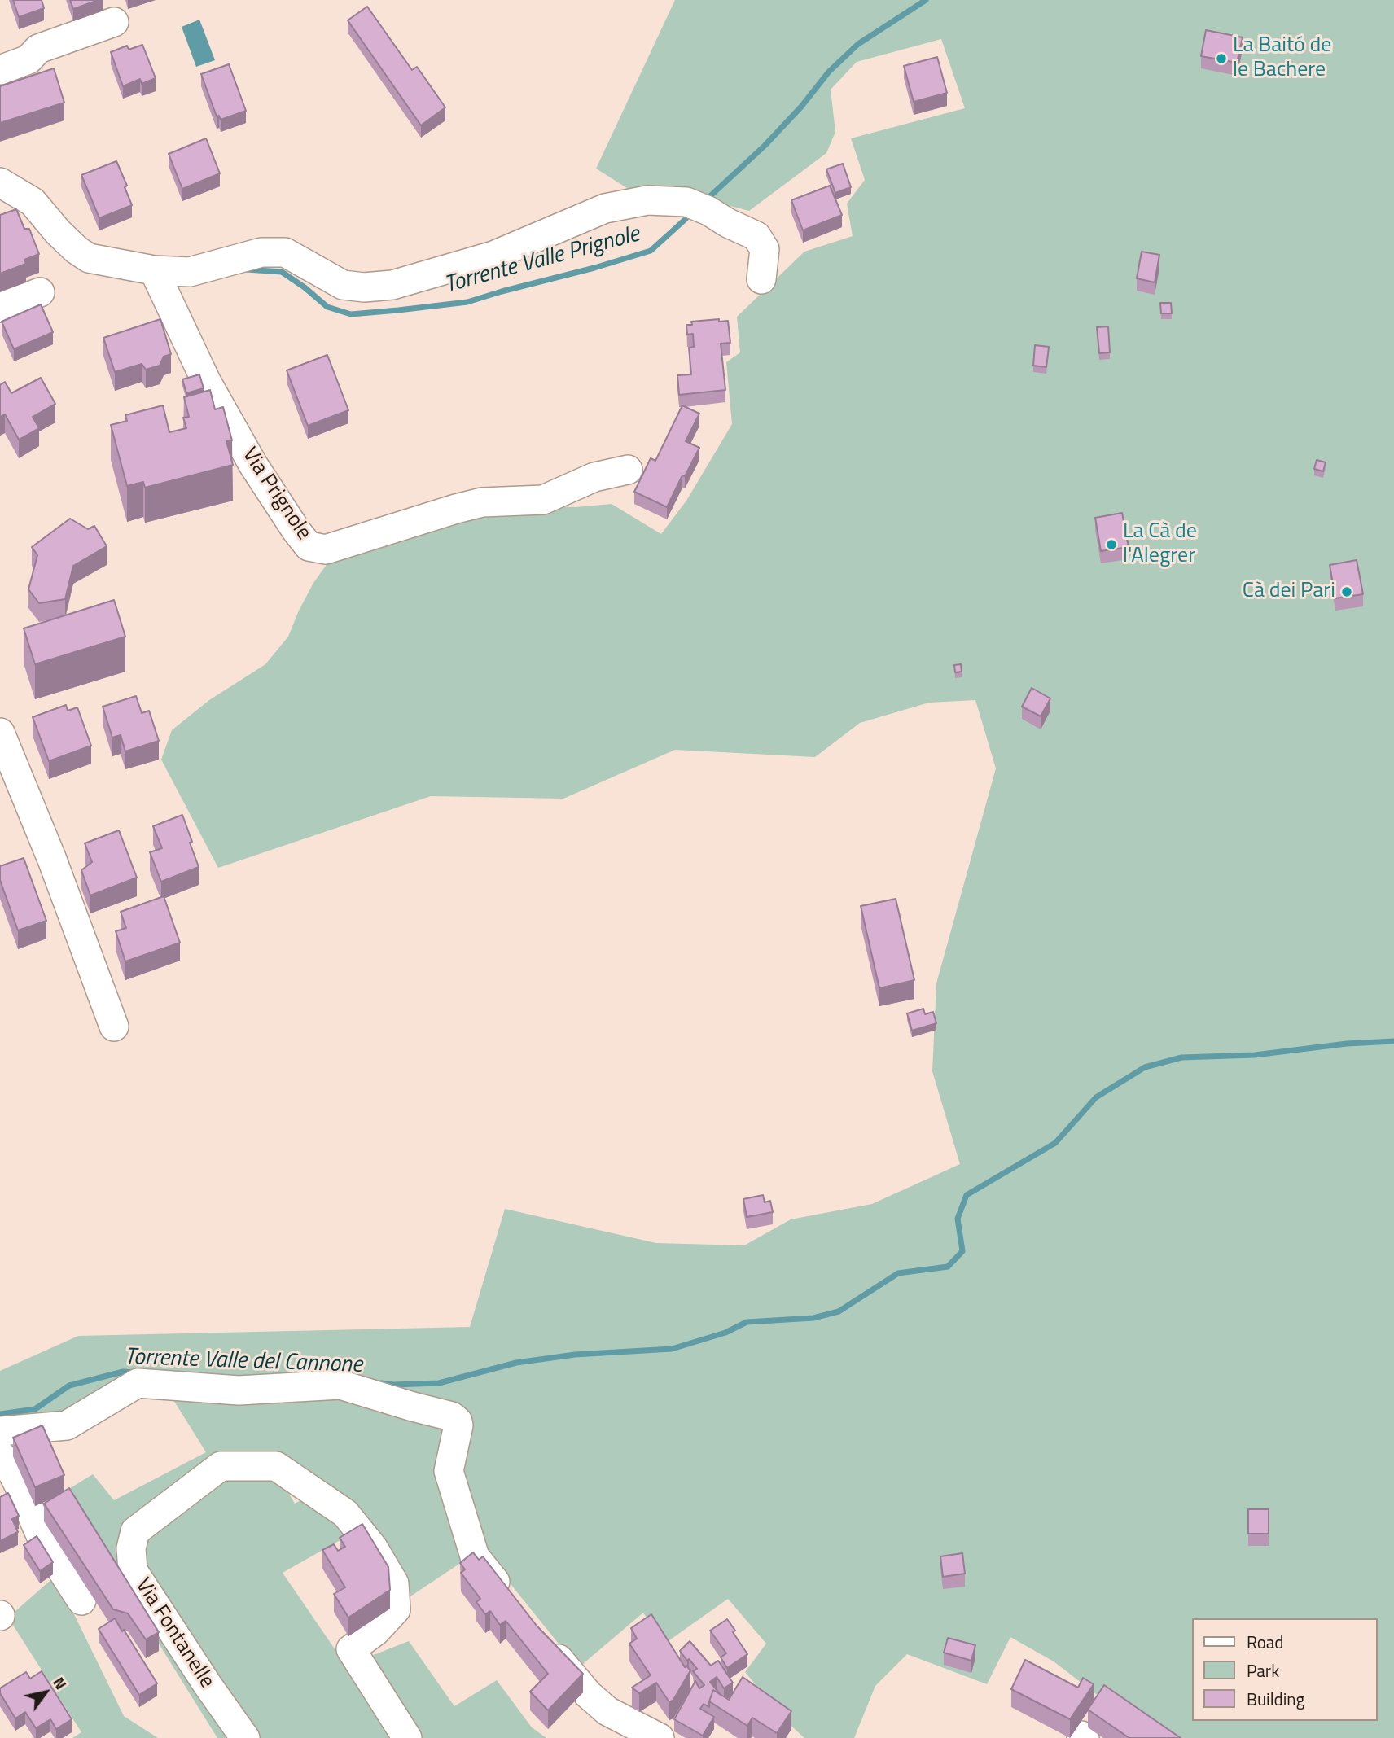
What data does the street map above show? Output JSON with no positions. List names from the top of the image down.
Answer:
{
  "streets": {
    "street": ["Via Prignole", "Via Fontanelle"]
  },
  "water": ["Torrente Valle Prignole", "Torrente Valle del Cannone"],
  "places": ["La Baitó de le Bachere", "La Cà de l'Alegrer", "Cà dei Pari"],
  "legend": ["Road", "Park", "Building"],
  "north": "top right"
}
